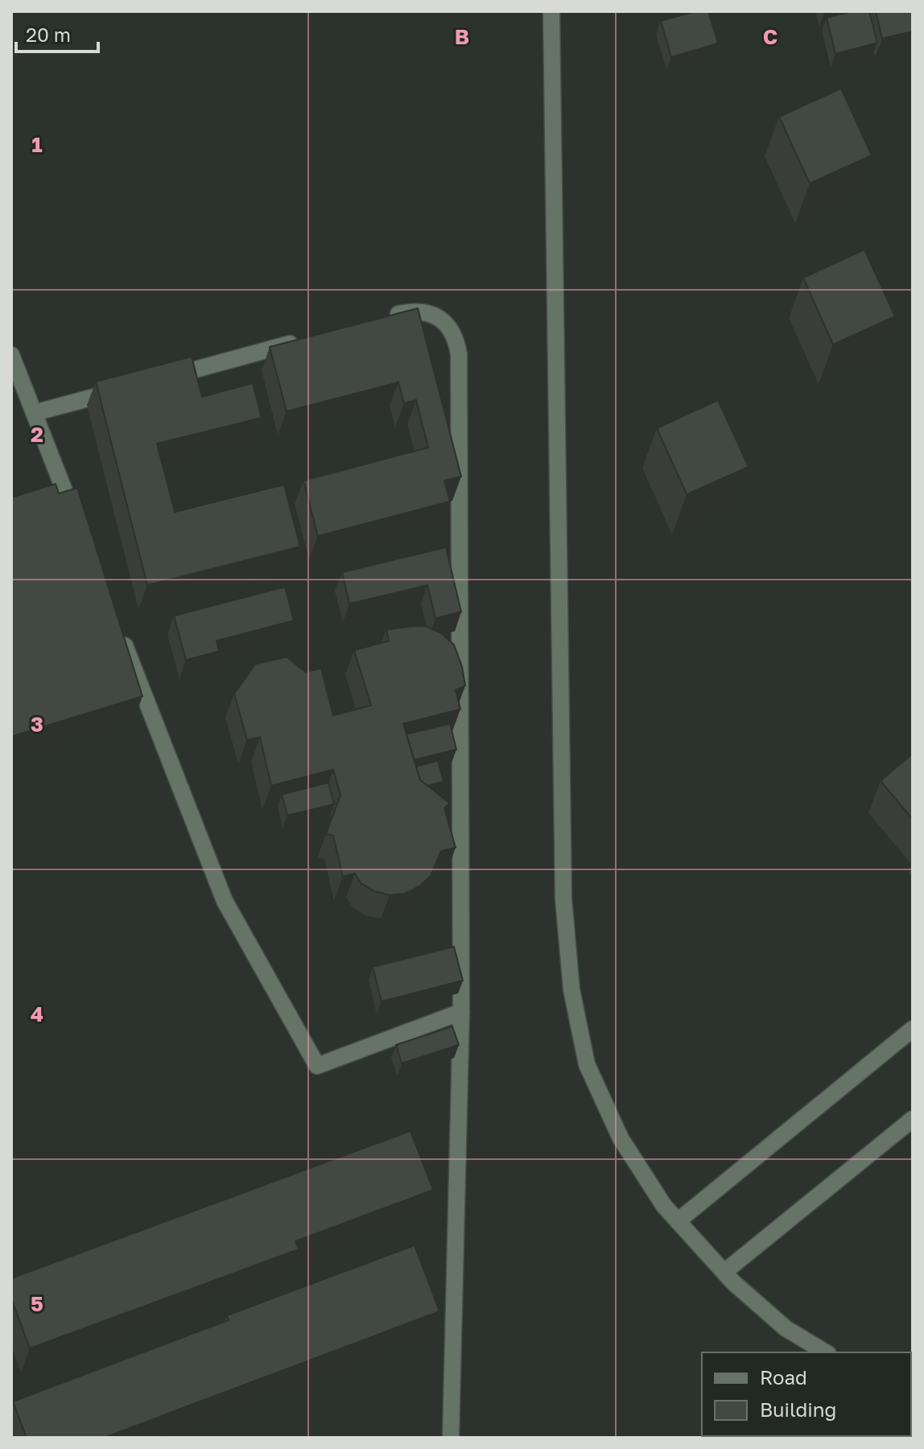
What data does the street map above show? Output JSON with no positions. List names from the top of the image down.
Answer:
{
  "legend": ["Road", "Building"],
  "scale_bar": "20 m",
  "grid": {
    "columns": ["B", "C"],
    "rows": [
      "1",
      "2",
      "3",
      "4",
      "5"
    ]
  }
}
